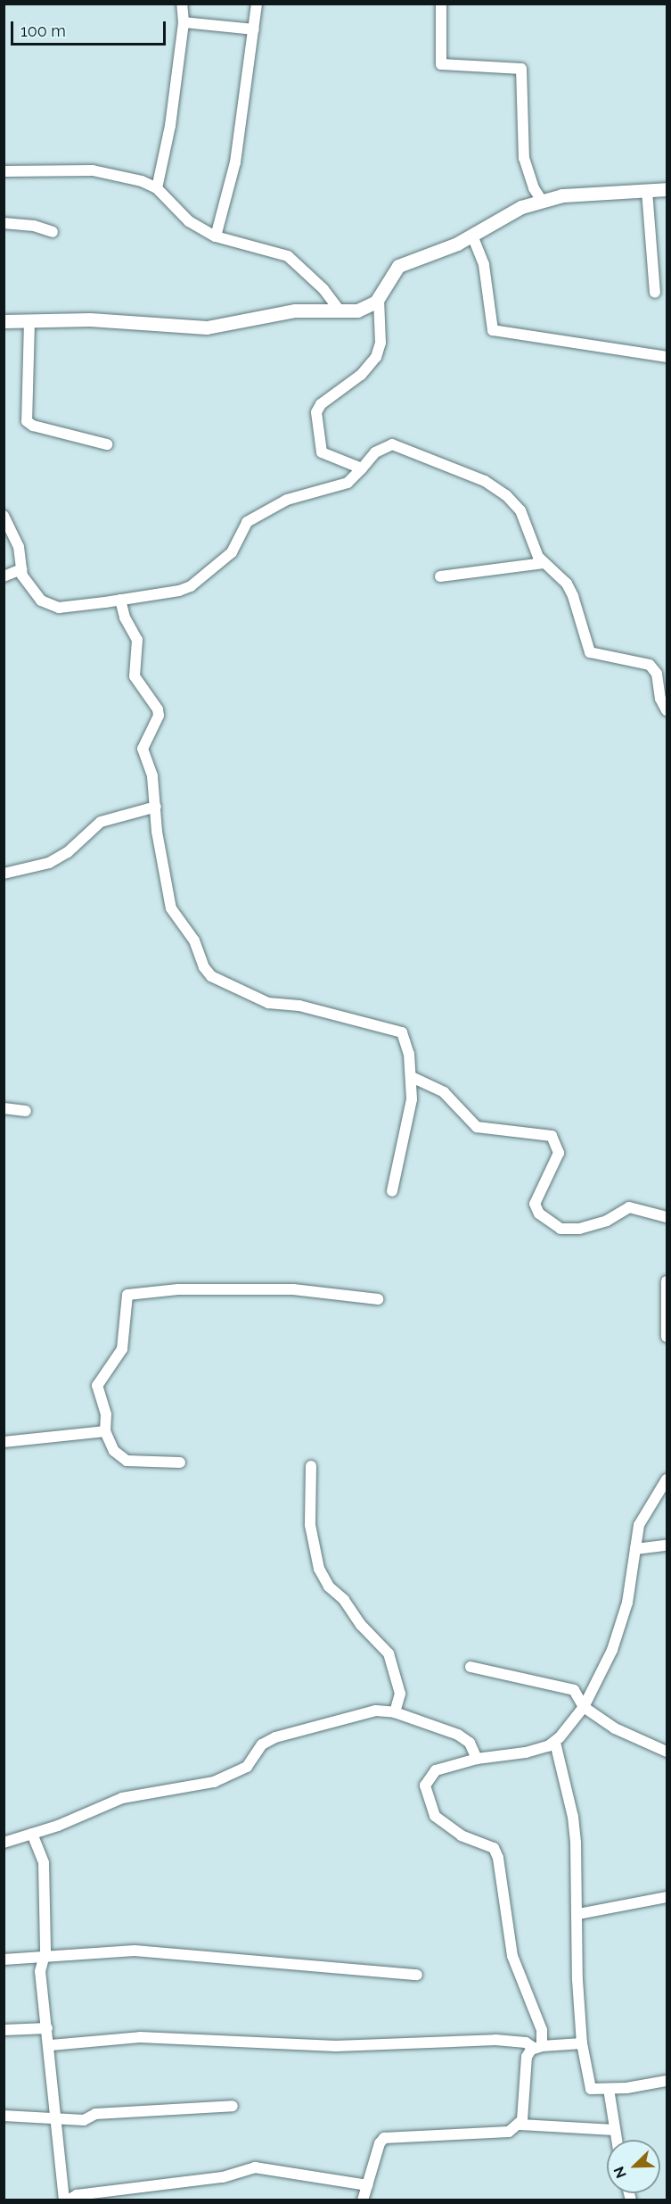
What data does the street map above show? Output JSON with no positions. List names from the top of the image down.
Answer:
{
  "scale_bar": "100 m",
  "north": "bottom left"
}
